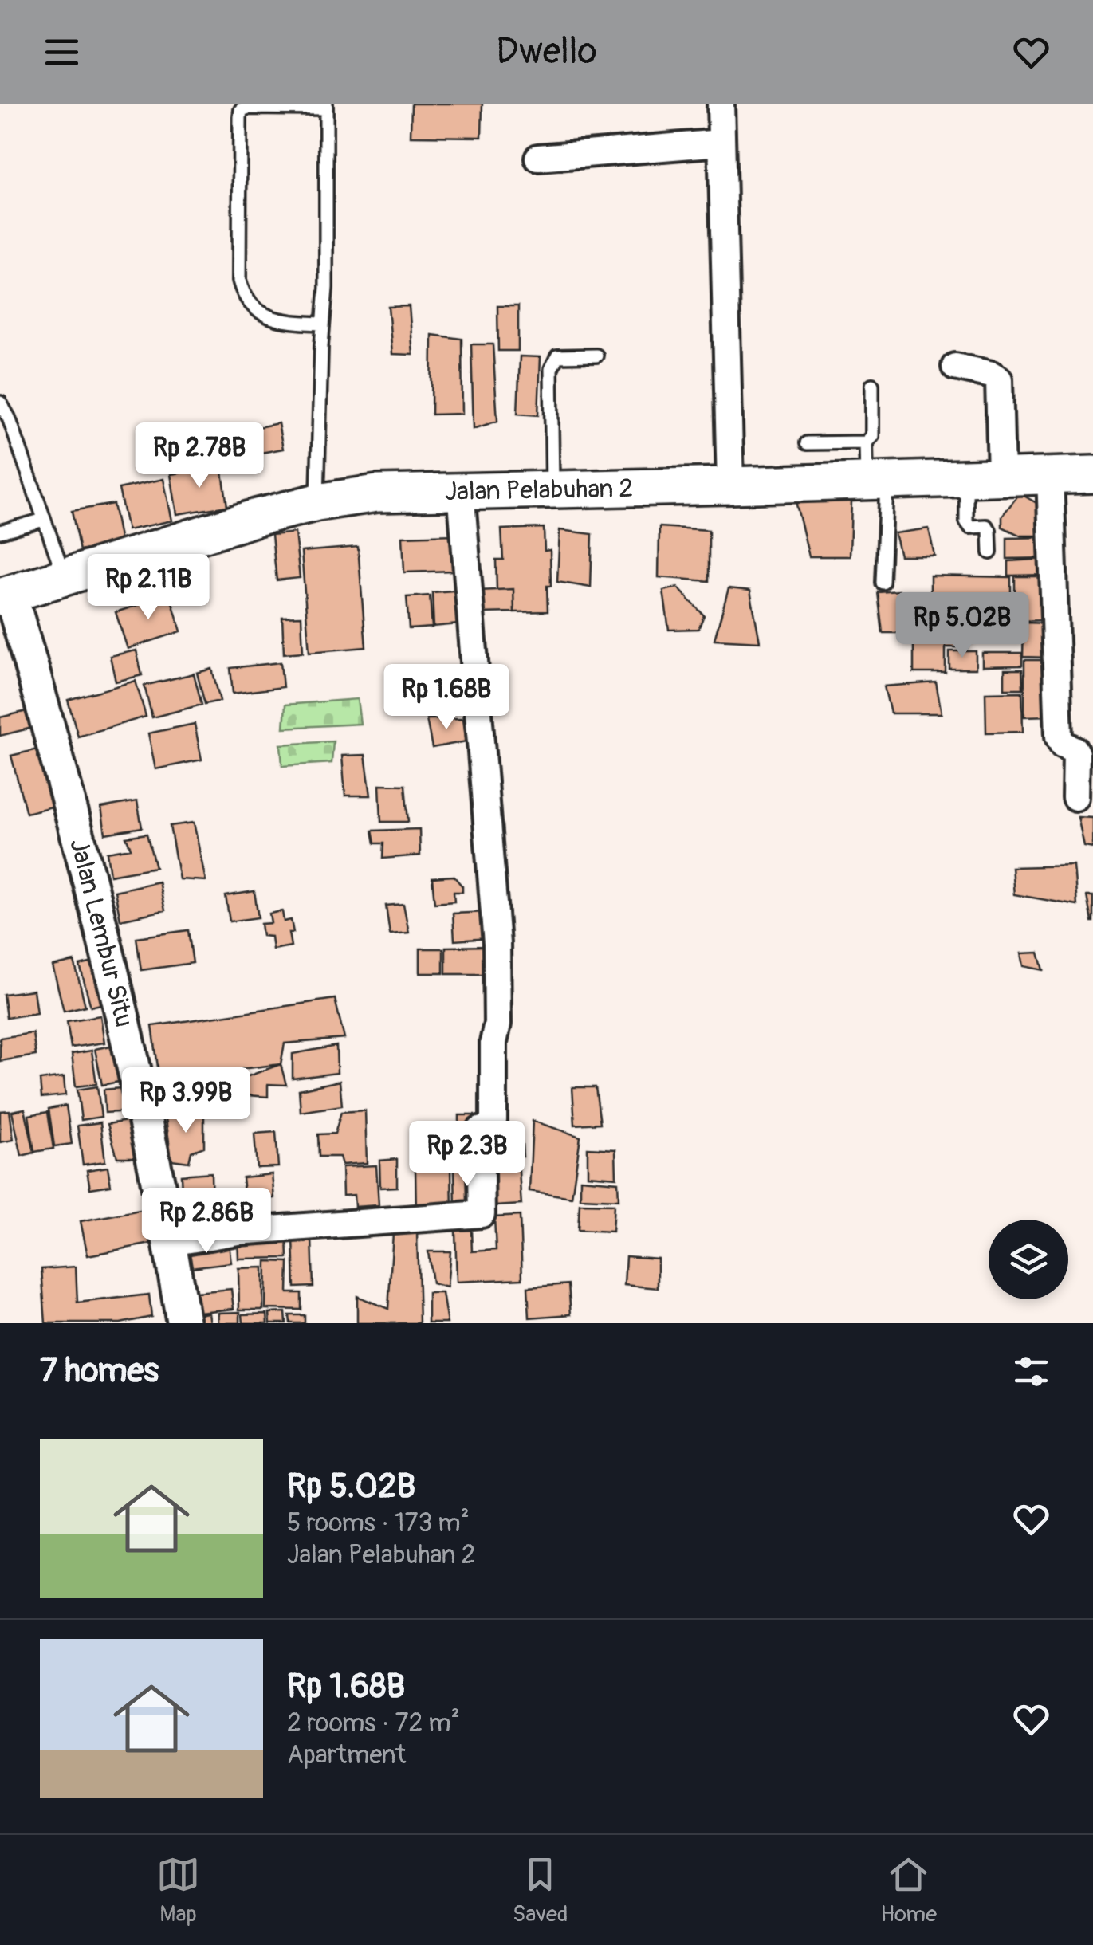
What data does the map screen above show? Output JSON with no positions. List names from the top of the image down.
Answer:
{
  "streets": {
    "main road": ["Jalan Pelabuhan 2"],
    "street": ["Jalan Lembur Situ"]
  },
  "crossings": [
    ["Jalan Pelabuhan 2", "Jalan Lembur Situ"]
  ],
  "page": {
    "header": "Dwello",
    "price": [
      "Rp 2.78B",
      "Rp 2.11B",
      "Rp 5.02B",
      "Rp 1.68B",
      "Rp 3.99B",
      "Rp 2.3B",
      "Rp 2.86B"
    ],
    "heading": "7 homes",
    "list": [
      {
        "name": "Rp 5.02B",
        "note": "5 rooms · 173 m² · Jalan Pelabuhan 2"
      },
      {
        "name": "Rp 1.68B",
        "note": "2 rooms · 72 m² · Apartment"
      }
    ],
    "tabs": ["Map", "Saved", "Home"]
  }
}
